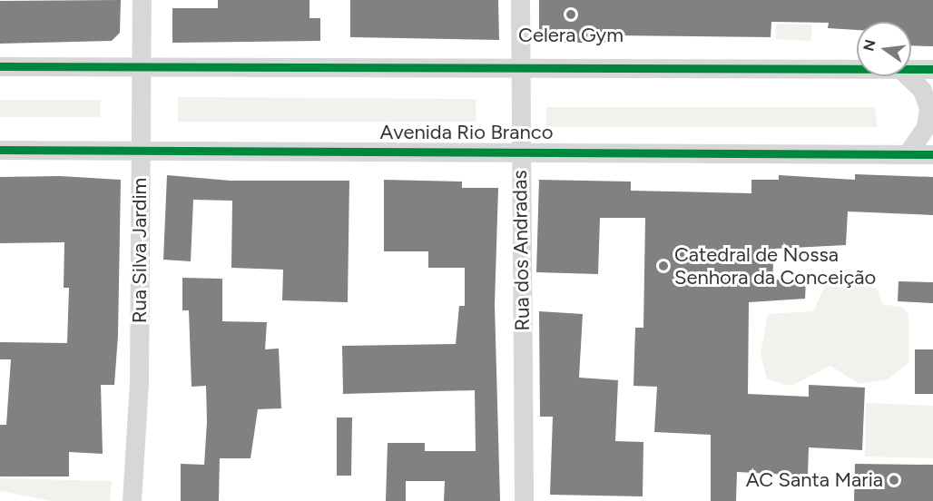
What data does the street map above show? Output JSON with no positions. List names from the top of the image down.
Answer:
{
  "streets": {
    "street": ["Avenida Rio Branco", "Rua Silva Jardim", "Rua dos Andradas"]
  },
  "crossings": [
    ["Avenida Rio Branco", "Rua Silva Jardim"],
    ["Avenida Rio Branco", "Rua dos Andradas"]
  ],
  "places": ["Celera Gym", "Catedral de Nossa Senhora da Conceição", "AC Santa Maria"],
  "north": "left"
}
